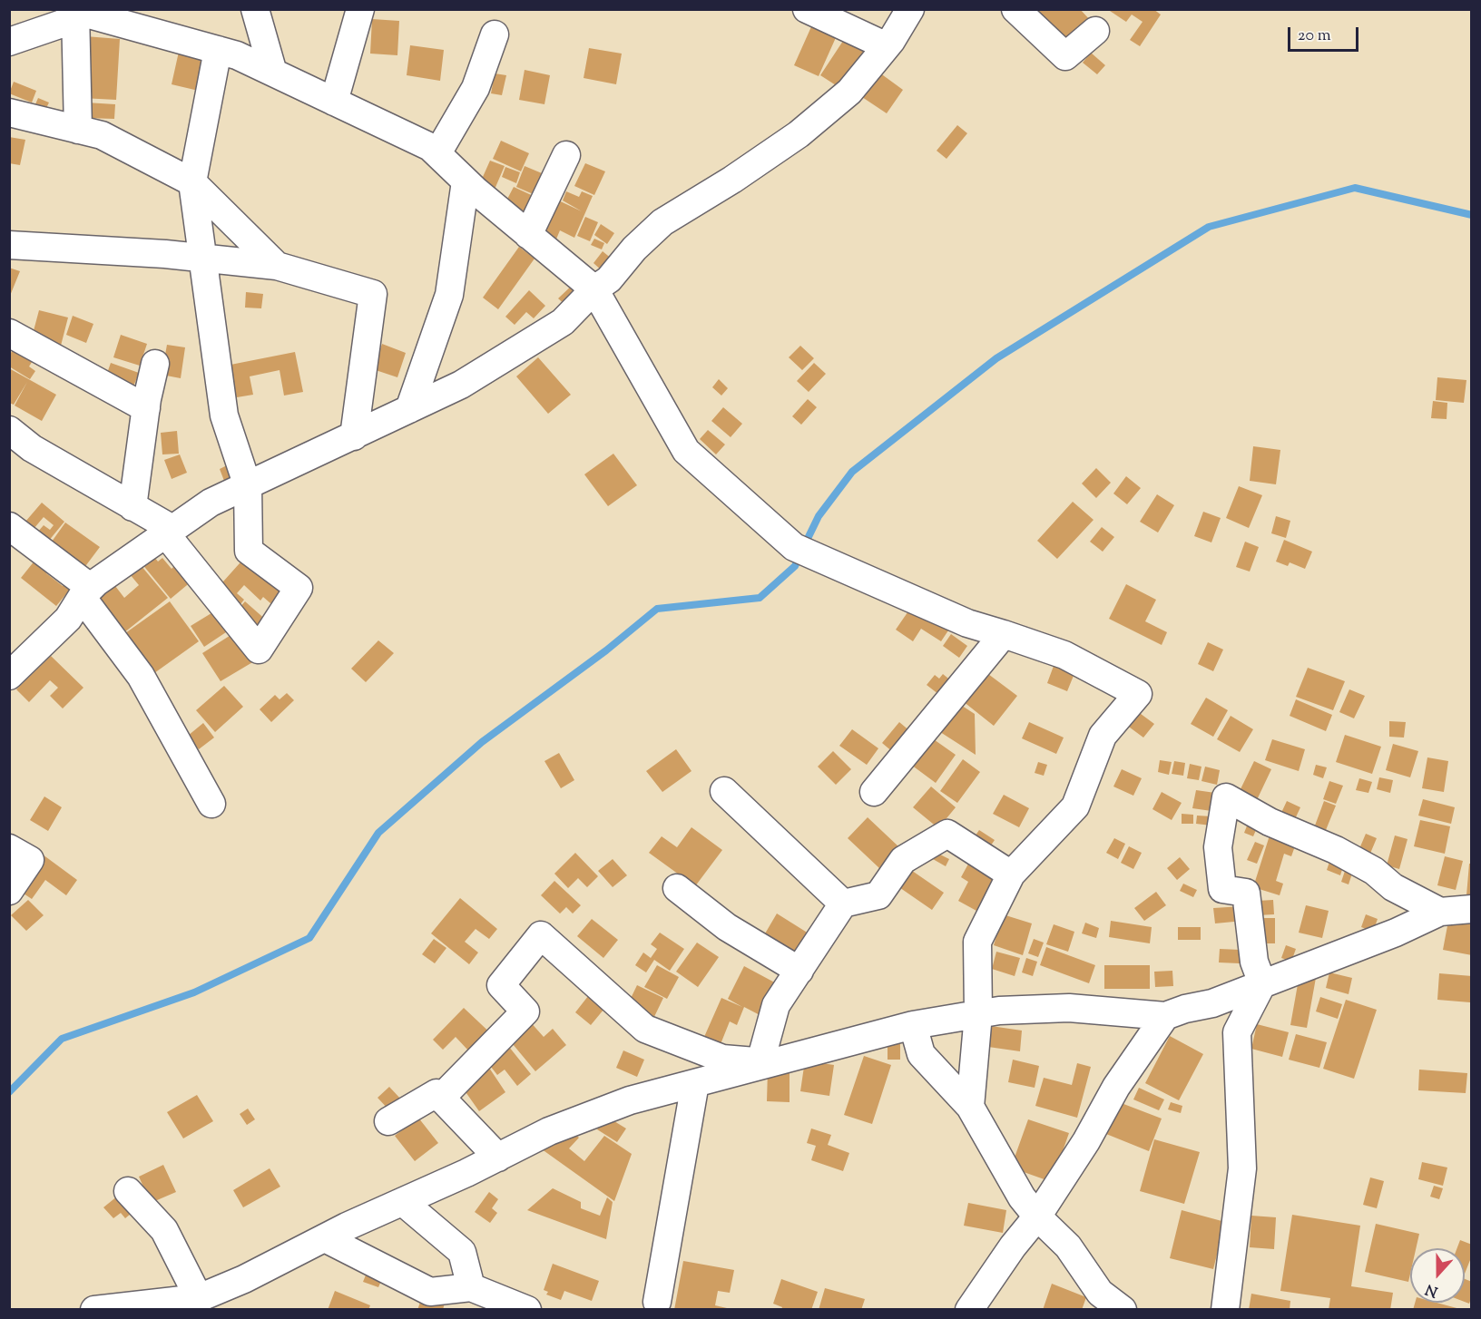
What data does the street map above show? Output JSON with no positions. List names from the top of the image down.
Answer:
{
  "scale_bar": "20 m",
  "north": "bottom"
}
